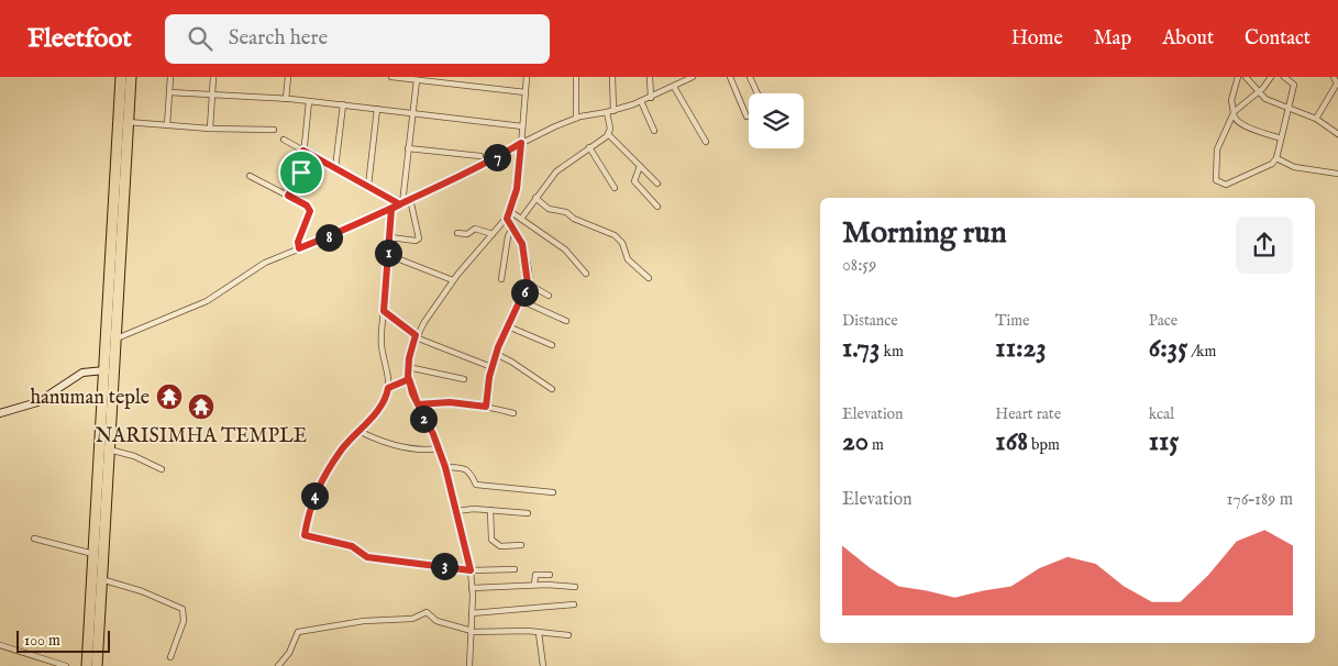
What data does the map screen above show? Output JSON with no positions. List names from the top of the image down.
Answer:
{
  "places": {
    "temple": ["hanuman teple", "NARISIMHA TEMPLE"]
  },
  "scale_bar": "100 m",
  "page": {
    "header": "Fleetfoot",
    "search": "Search here",
    "nav": [
      "Home",
      "Map",
      "About",
      "Contact"
    ],
    "pins": [
      "7",
      "8",
      "1",
      "6",
      "2",
      "4",
      "3"
    ],
    "heading": ["Morning run", "08:59"],
    "stats": [
      ["Distance", "1.73 km"],
      ["Time", "11:23"],
      ["Pace", "6:35 /km"],
      ["Elevation", "20 m"],
      ["Heart rate", "168 bpm"],
      ["kcal", "115"]
    ],
    "chart": ["Elevation", "176–189 m"],
    "scale": "100 m"
  }
}
